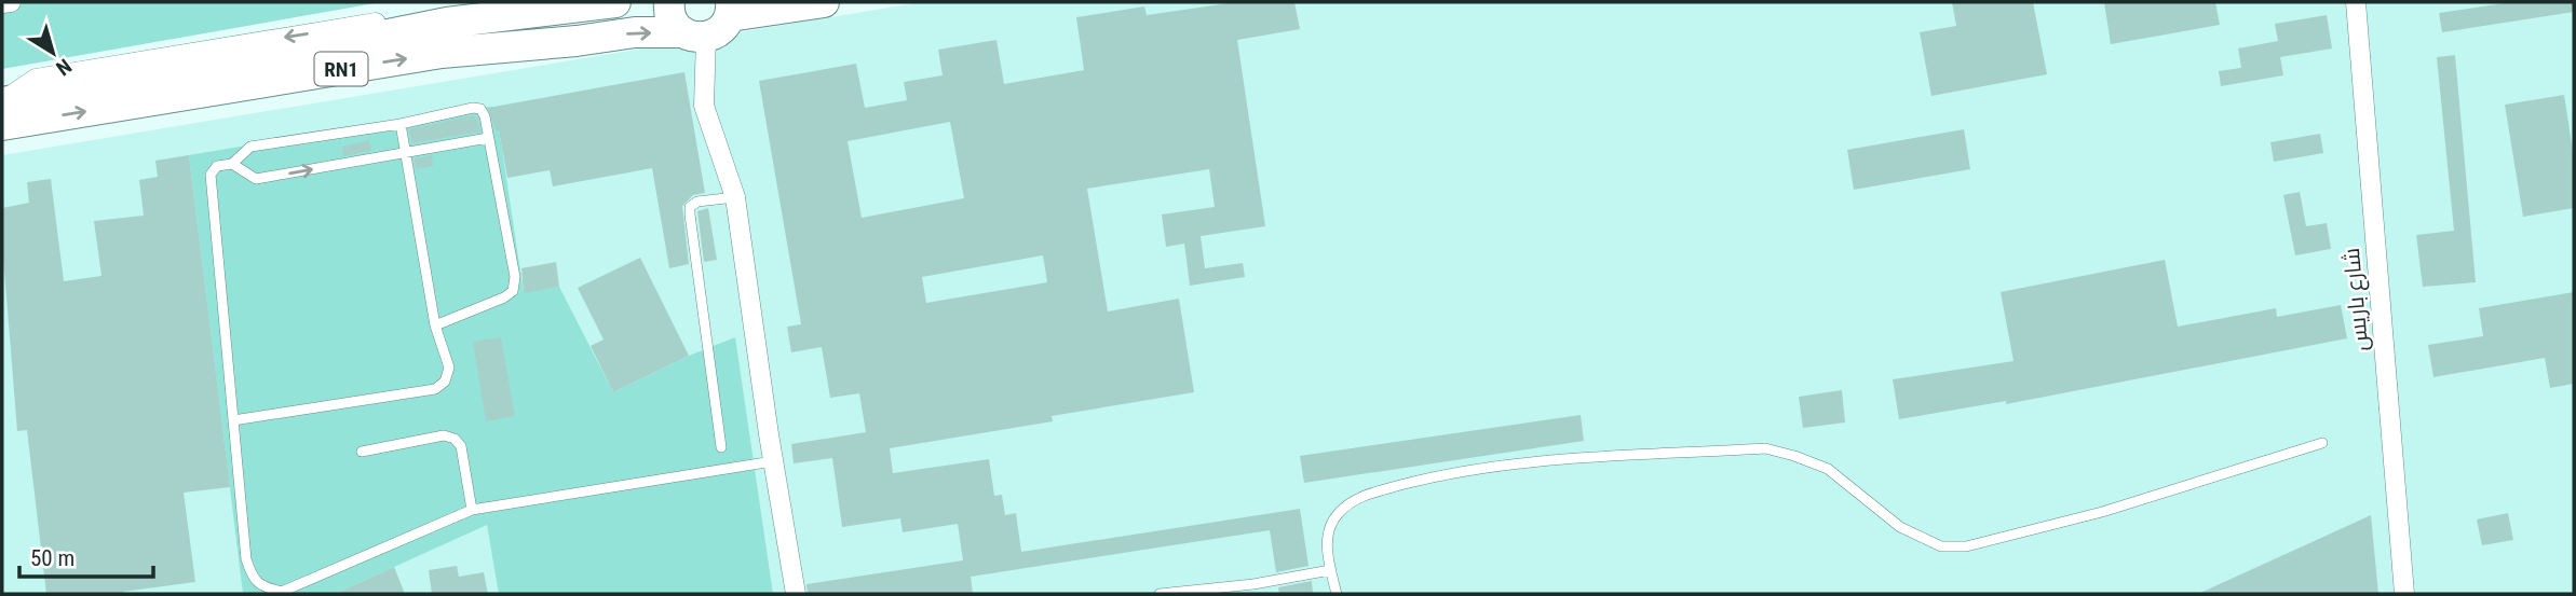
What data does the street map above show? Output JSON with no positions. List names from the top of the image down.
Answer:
{
  "streets": {
    "main road": ["RN1"],
    "street": ["شارع باريس"]
  },
  "scale_bar": "50 m",
  "north": "bottom right"
}
